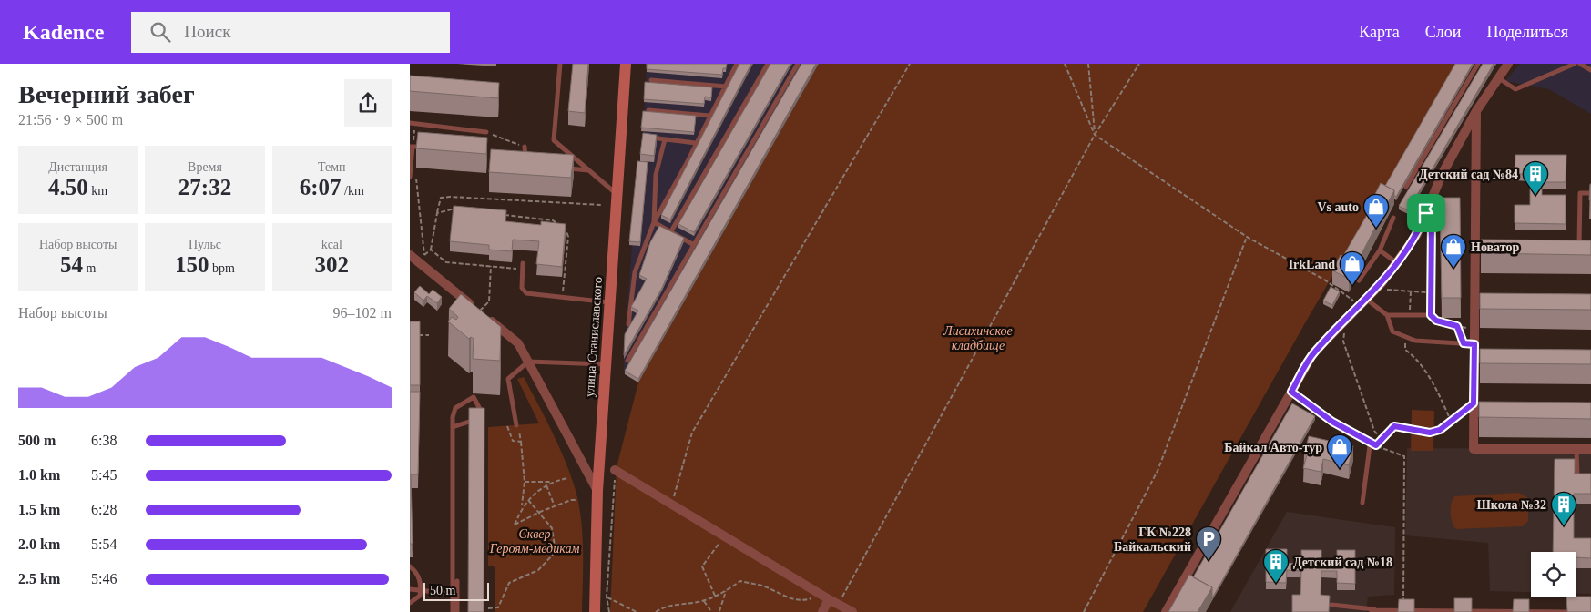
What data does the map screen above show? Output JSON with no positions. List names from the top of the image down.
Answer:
{
  "streets": {
    "main road": ["улица Станиславского"]
  },
  "parks": ["Лисихинское кладбище", "Сквер Героям-медикам"],
  "places": {
    "building": ["Детский сад №84", "Школа №32", "Детский сад №18"],
    "shop": [
      "Vs auto",
      "Новатор",
      "IrkLand",
      "Байкал Авто-тур"
    ],
    "parking": ["ГК №228 Байкальский"]
  },
  "scale_bar": "50 m",
  "page": {
    "header": "Kadence",
    "search": "Поиск",
    "nav": ["Карта", "Слои", "Поделиться"],
    "heading": ["Вечерний забег", "21:56 · 9 × 500 m"],
    "stats": [
      ["Дистанция", "4.50 km"],
      ["Время", "27:32"],
      ["Темп", "6:07 /km"],
      ["Набор высоты", "54 m"],
      ["Пульс", "150 bpm"],
      ["kcal", "302"]
    ],
    "chart": ["Набор высоты", "96–102 m"],
    "list": [
      {
        "name": "500 m",
        "note": "6:38"
      },
      {
        "name": "1.0 km",
        "note": "5:45"
      },
      {
        "name": "1.5 km",
        "note": "6:28"
      },
      {
        "name": "2.0 km",
        "note": "5:54"
      },
      {
        "name": "2.5 km",
        "note": "5:46"
      }
    ],
    "scale": "50 m"
  }
}
